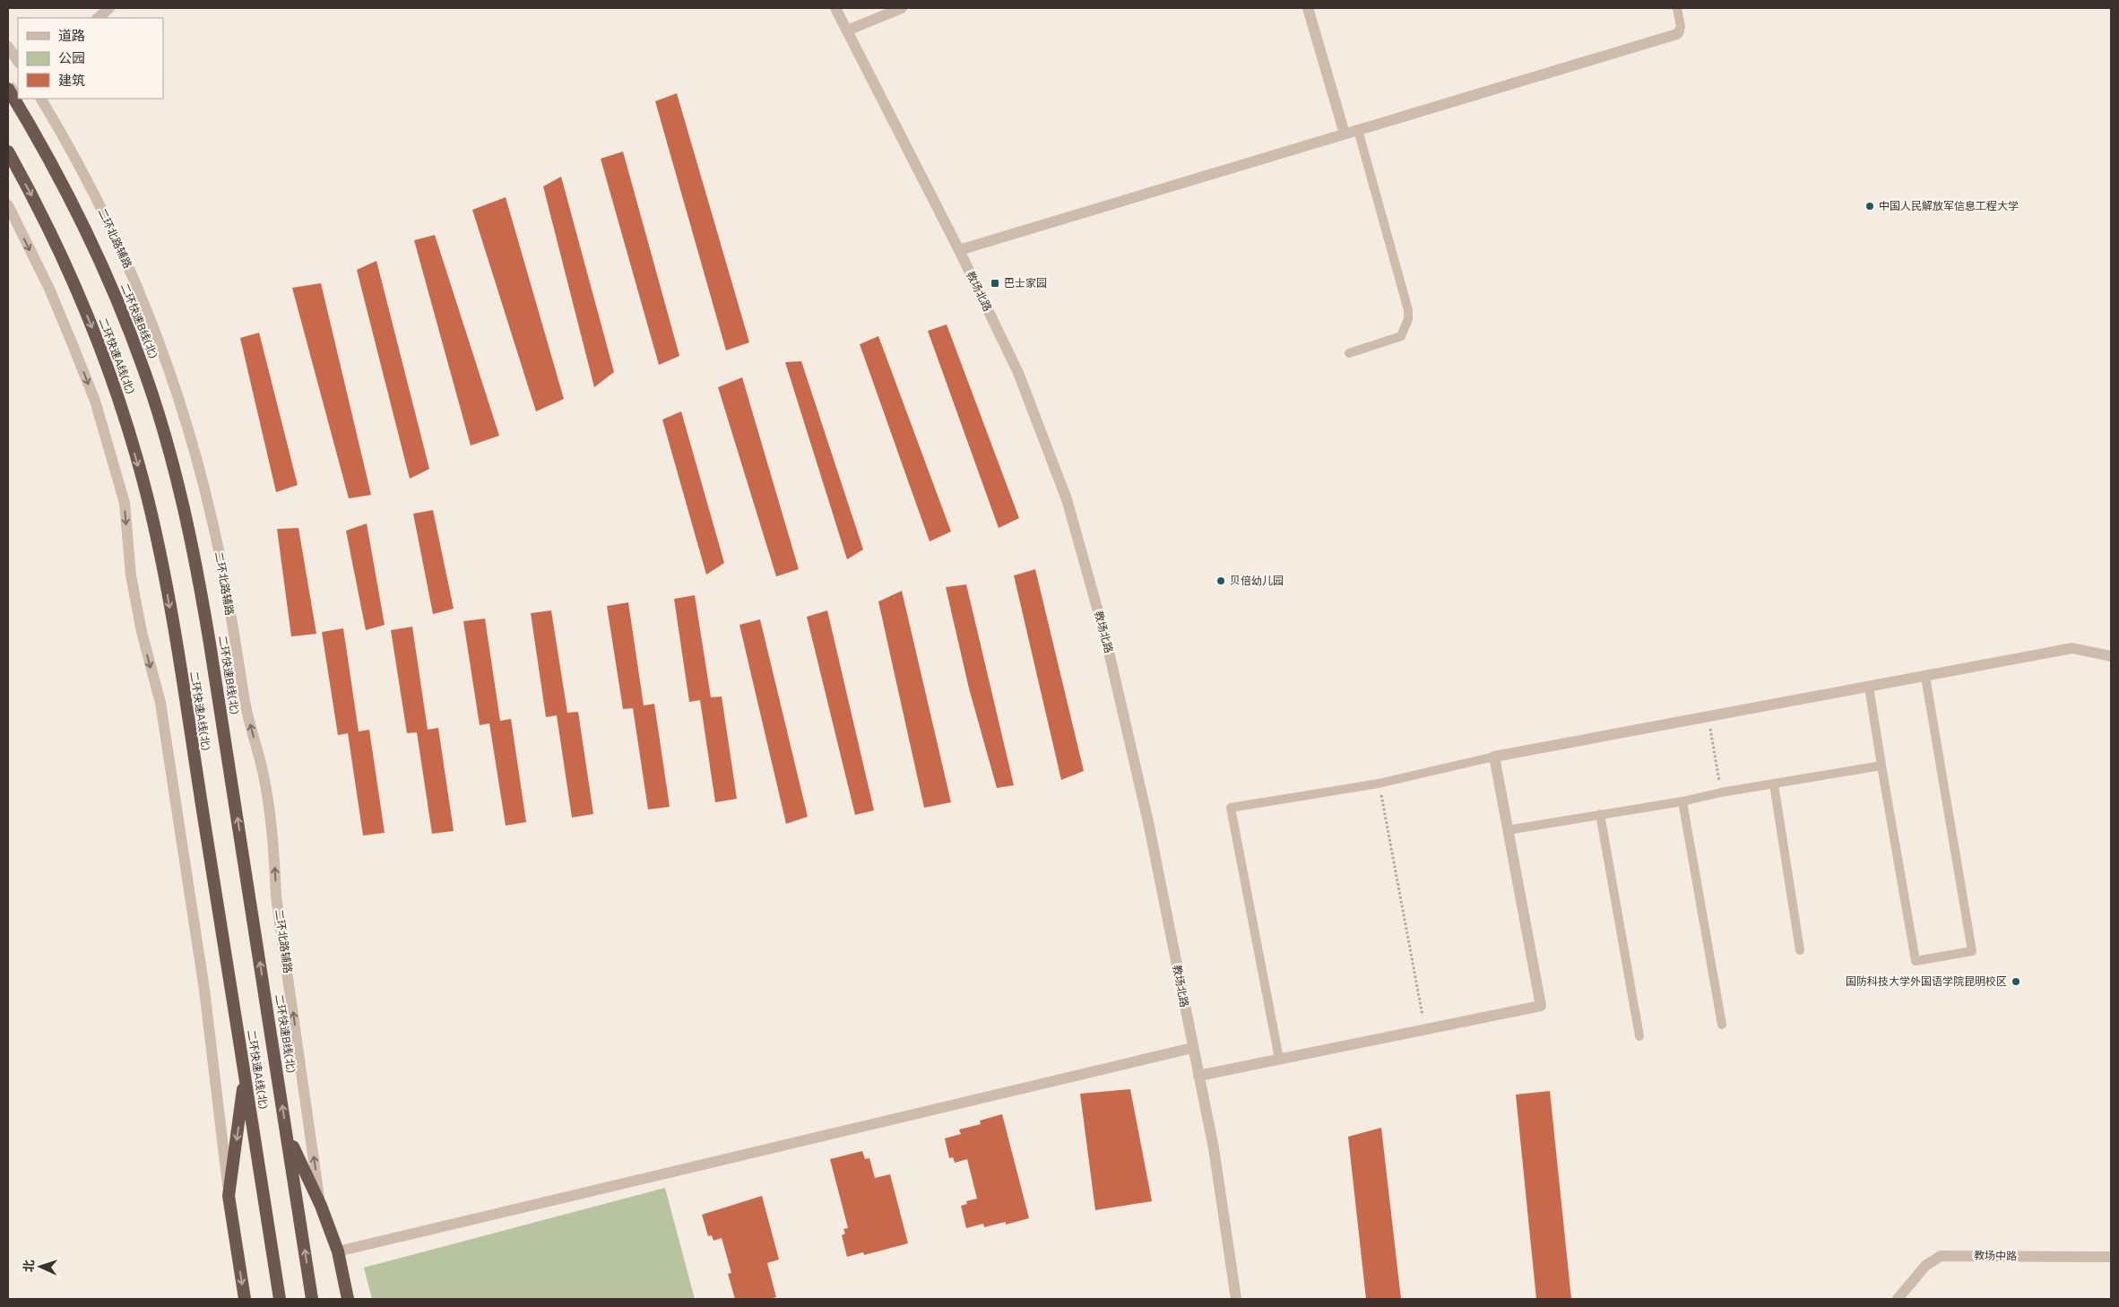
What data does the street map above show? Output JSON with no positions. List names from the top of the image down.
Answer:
{
  "streets": {
    "highway": ["二环快速B线(北)", "二环快速A线(北)"],
    "street": ["二环北路辅路", "教场北路", "教场中路"]
  },
  "one_way": ["二环快速A线(北)"],
  "places": {
    "other": ["中国人民解放军信息工程大学", "贝倍幼儿园", "国防科技大学外国语学院昆明校区"],
    "transit": ["巴士家园"]
  },
  "legend": ["道路", "公园", "建筑"],
  "north": "left"
}
